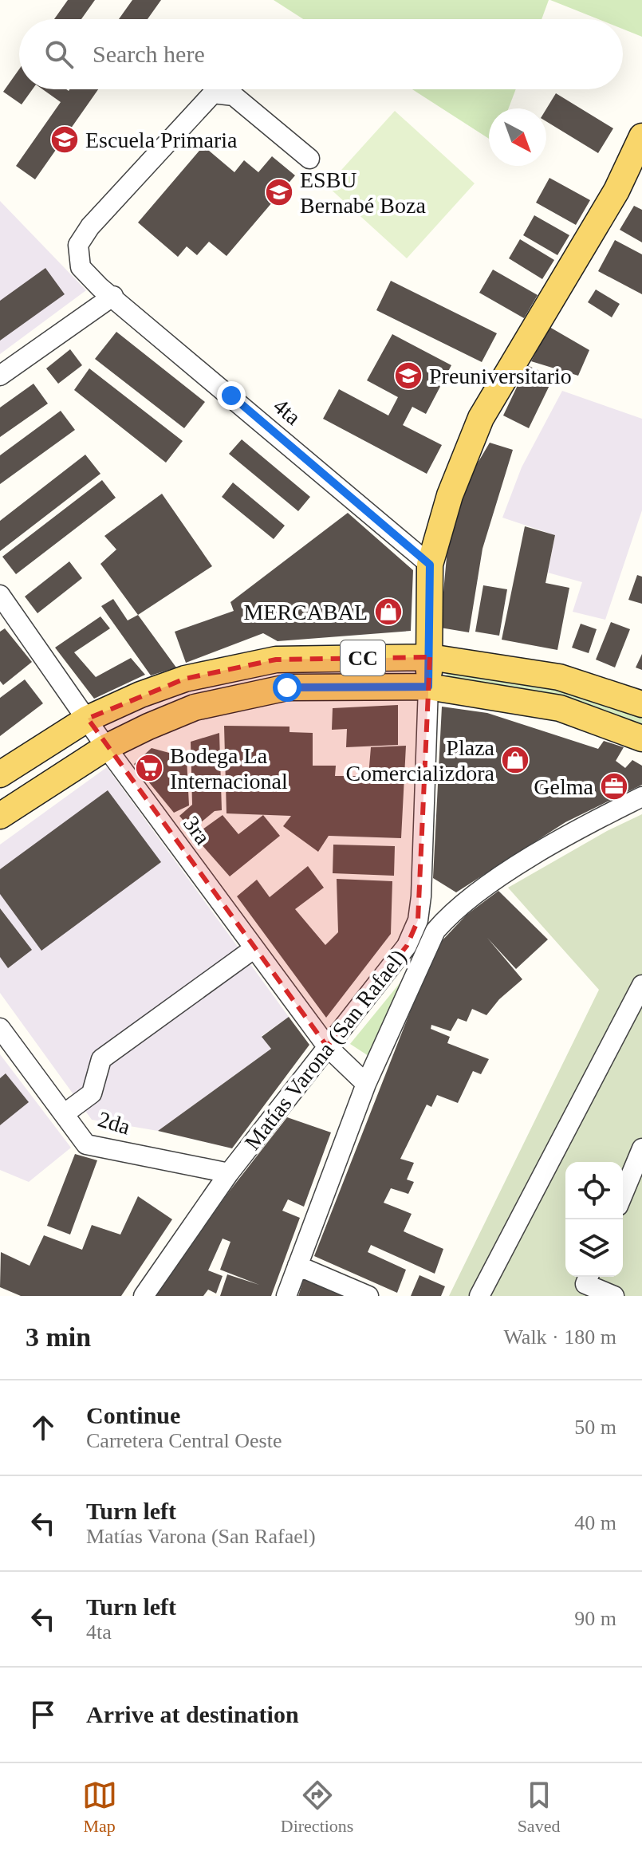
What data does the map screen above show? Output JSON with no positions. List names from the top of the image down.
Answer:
{
  "streets": {
    "main road": ["CC", "Matías Varona (San Rafael)"],
    "street": ["4ta", "3ra", "2da"]
  },
  "crossings": [
    ["4ta", "Matías Varona (San Rafael)"],
    ["CC", "3ra"],
    ["CC", "Matías Varona (San Rafael)"],
    ["3ra", "Matías Varona (San Rafael)"],
    ["Matías Varona (San Rafael)", "2da"]
  ],
  "places": {
    "school or university": ["Escuela Primaria", "ESBU Bernabé Boza", "Preuniversitario"],
    "shop": ["MERCABAL", "Plaza Comercializdora"],
    "supermarket": ["Bodega La Internacional"],
    "office": ["Gelma"]
  },
  "north": "bottom right",
  "page": {
    "search": "Search here",
    "heading": ["3 min", "Walk · 180 m"],
    "list": [
      ["Continue", "Carretera Central Oeste", "50 m"],
      ["Turn left", "Matías Varona (San Rafael)", "40 m"],
      ["Turn left", "4ta", "90 m"],
      "Arrive at destination"
    ],
    "nav": ["Map", "Directions", "Saved"]
  }
}
